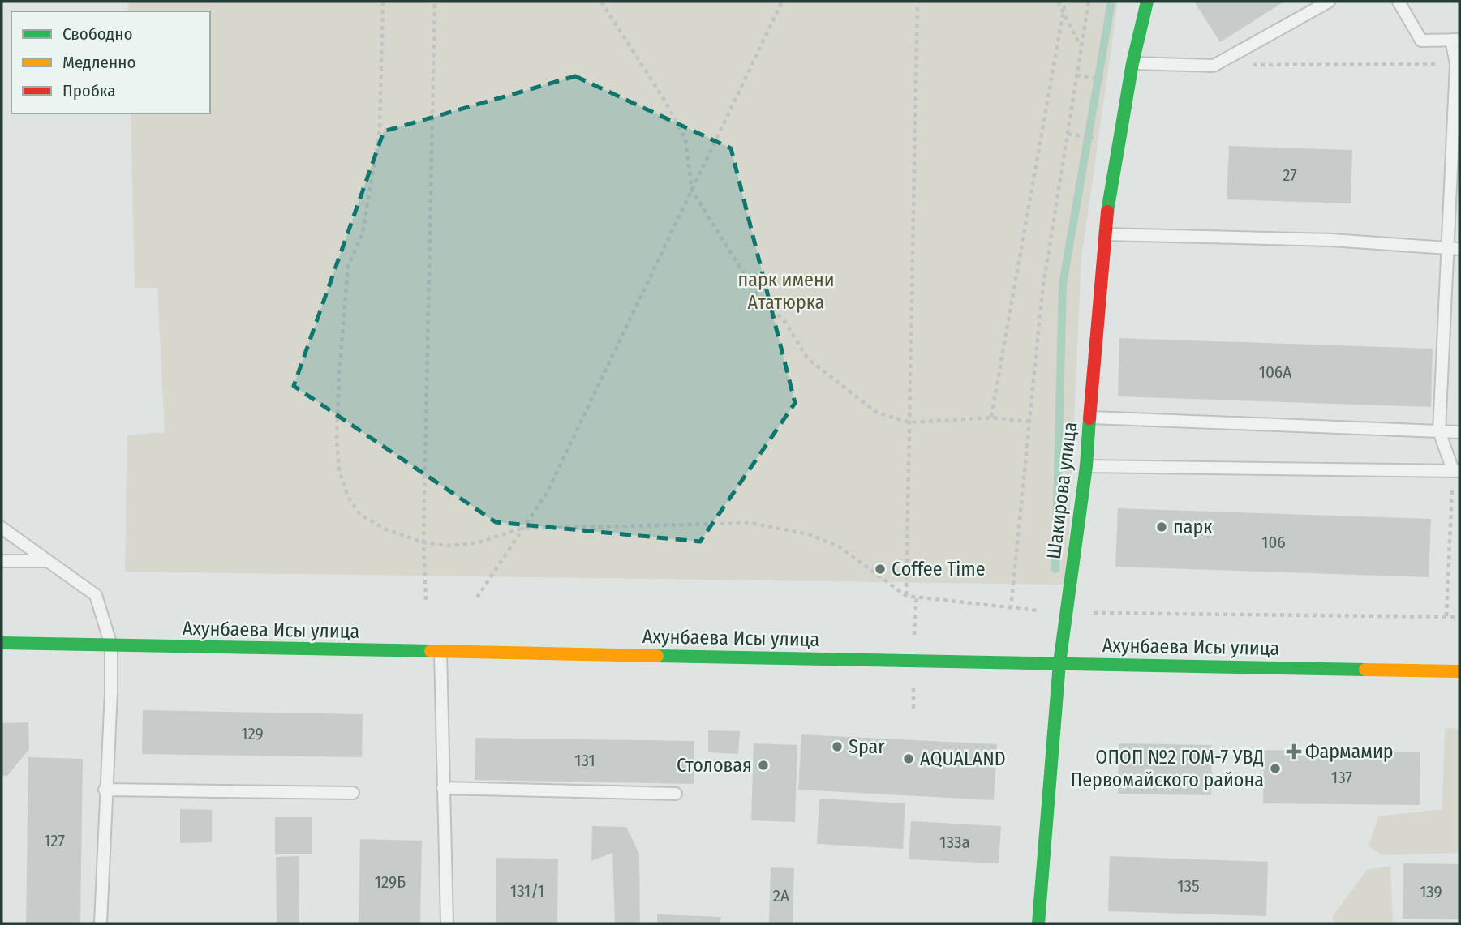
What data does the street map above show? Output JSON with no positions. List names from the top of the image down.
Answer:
{
  "streets": {
    "main road": ["Шакирова улица", "Ахунбаева Исы улица"]
  },
  "crossings": [
    ["Шакирова улица", "Ахунбаева Исы улица"]
  ],
  "parks": ["парк имени Ататюрка"],
  "places": {
    "other": [
      "парк",
      "Coffee Time",
      "Spar",
      "AQUALAND",
      "Столовая",
      "ОПОП №2 ГОМ-7 УВД Первомайского района"
    ],
    "health": ["Фармамир"]
  },
  "house_numbers": [
    "27",
    "106А",
    "106",
    "129",
    "131",
    "137",
    "127",
    "133а",
    "129Б",
    "135",
    "131/1",
    "139",
    "2А"
  ],
  "legend": ["Свободно", "Медленно", "Пробка"]
}
